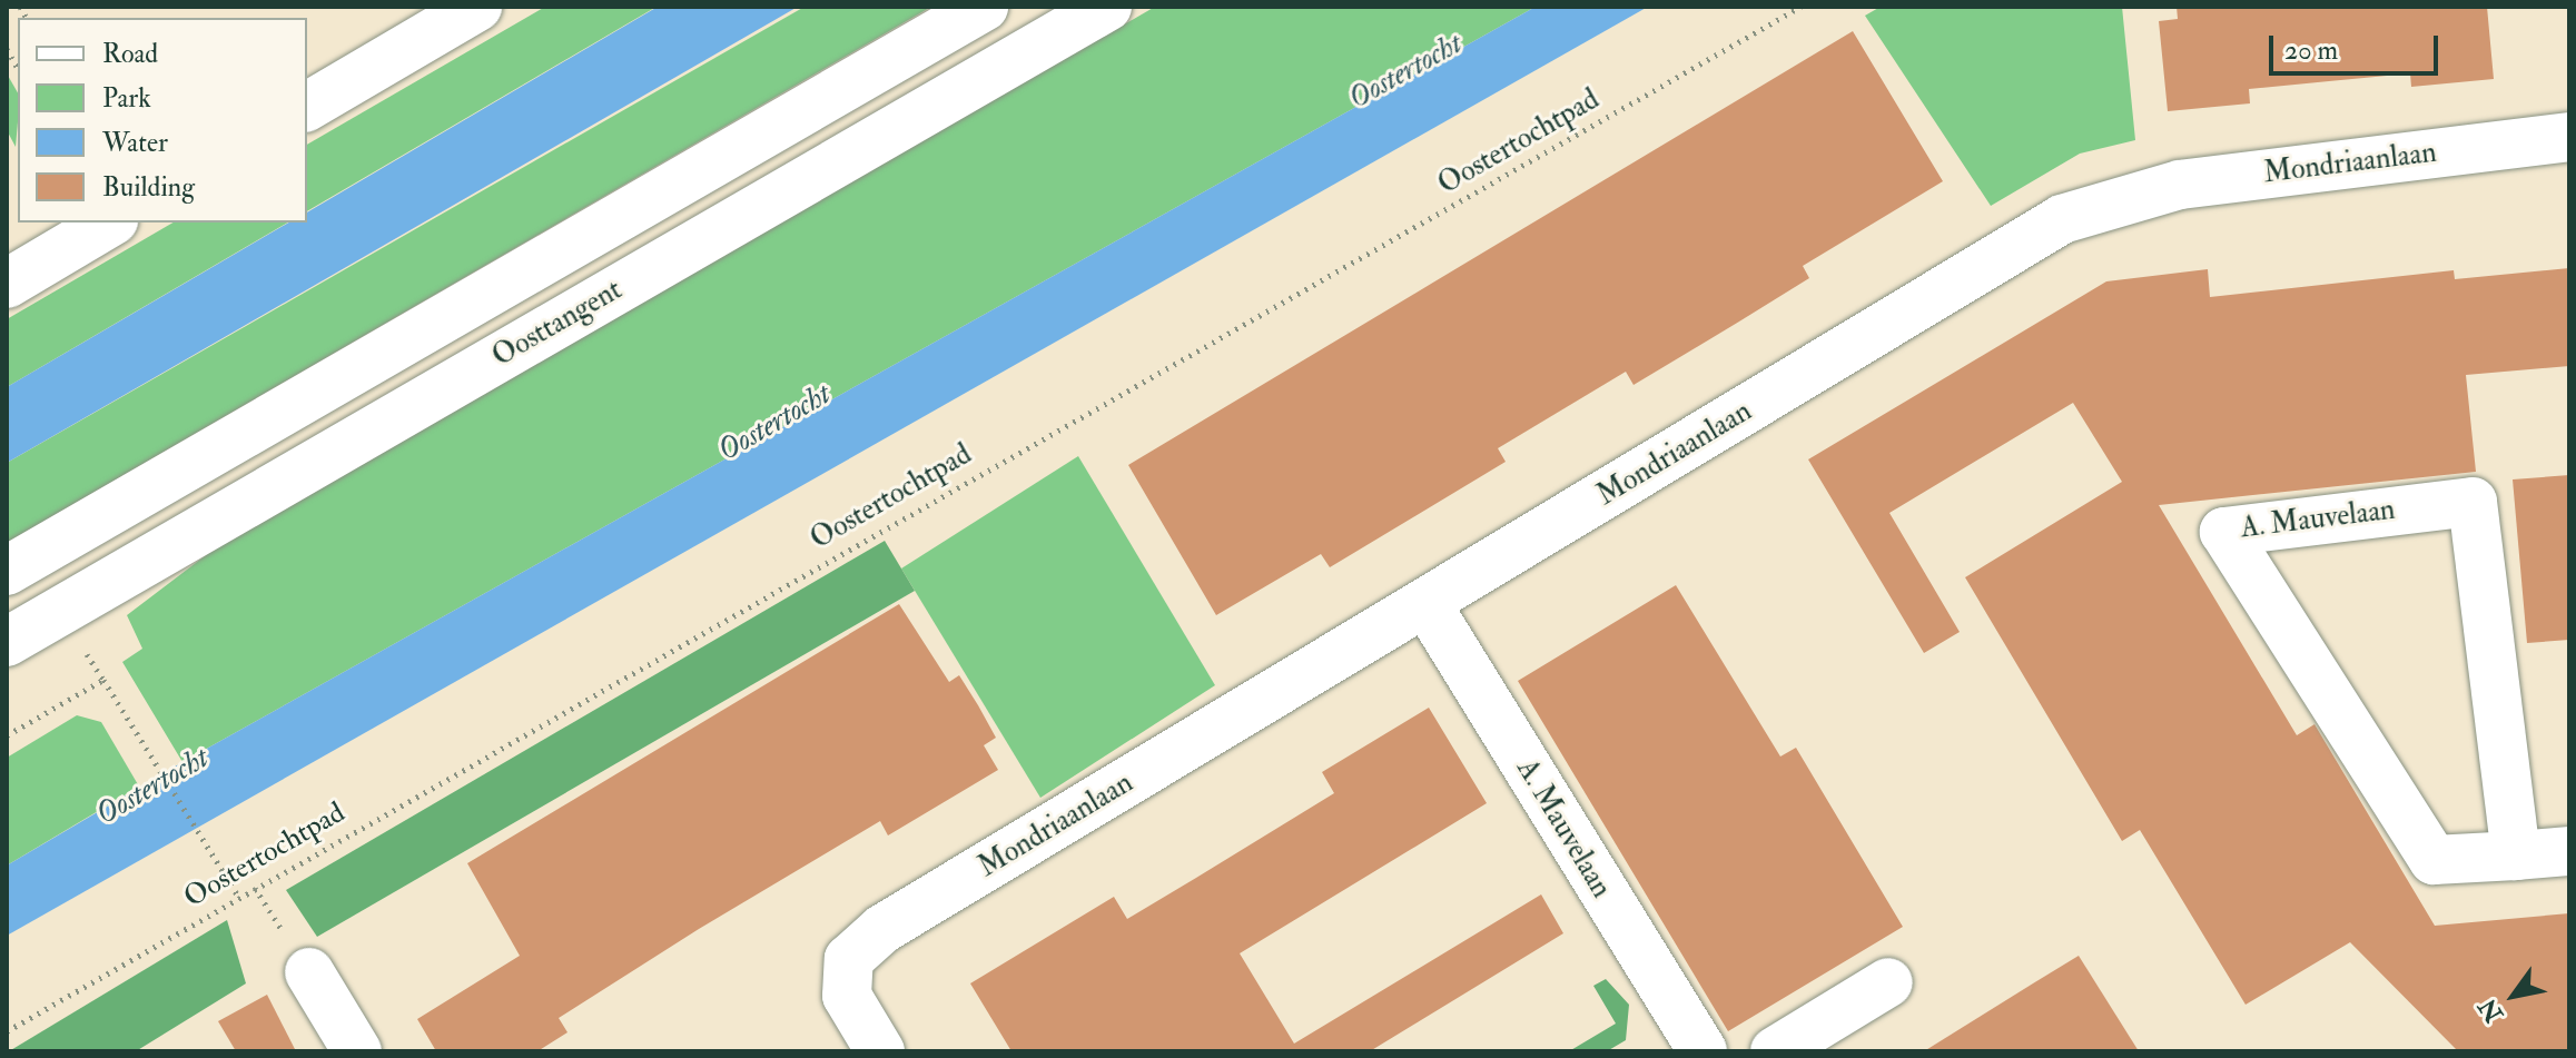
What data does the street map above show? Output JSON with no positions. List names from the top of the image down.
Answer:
{
  "streets": {
    "street": ["Mondriaanlaan", "Oosttangent", "A. Mauvelaan"],
    "path": ["Oostertochtpad"]
  },
  "crossings": [
    ["Mondriaanlaan", "A. Mauvelaan"]
  ],
  "water": ["Oostertocht"],
  "legend": [
    "Road",
    "Park",
    "Water",
    "Building"
  ],
  "scale_bar": "20 m",
  "north": "bottom left"
}
